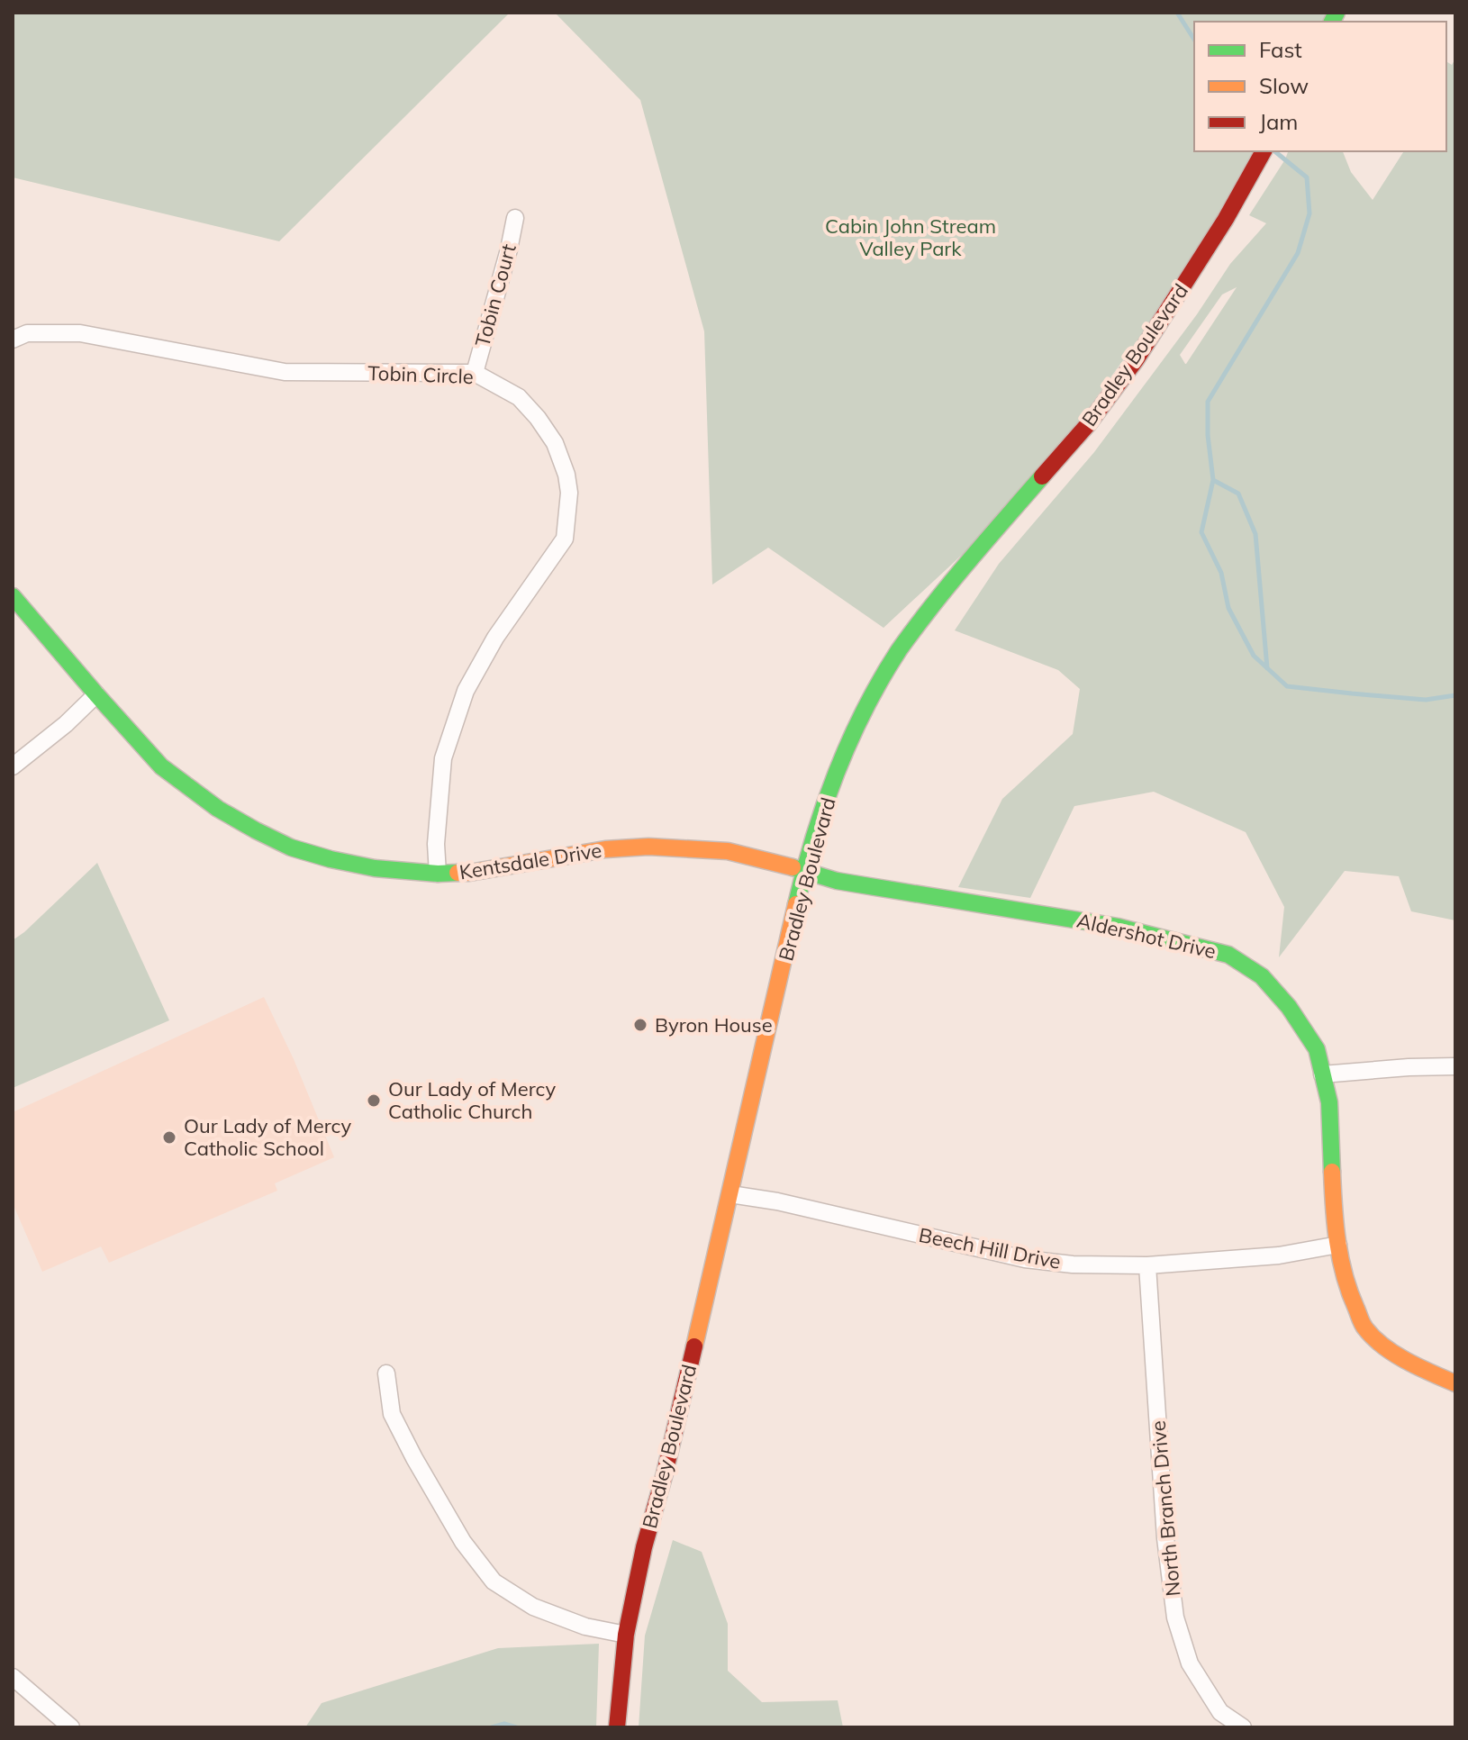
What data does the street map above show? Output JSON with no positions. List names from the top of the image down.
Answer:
{
  "streets": {
    "street": [
      "Tobin Court",
      "Bradley Boulevard",
      "Tobin Circle",
      "Kentsdale Drive",
      "Aldershot Drive",
      "Beech Hill Drive",
      "North Branch Drive"
    ]
  },
  "crossings": [
    ["Tobin Court", "Tobin Circle"],
    ["Bradley Boulevard", "Kentsdale Drive"],
    ["Bradley Boulevard", "Aldershot Drive"],
    ["Bradley Boulevard", "Beech Hill Drive"],
    ["Tobin Circle", "Kentsdale Drive"],
    ["Kentsdale Drive", "Aldershot Drive"],
    ["Aldershot Drive", "Beech Hill Drive"],
    ["Beech Hill Drive", "North Branch Drive"]
  ],
  "parks": ["Cabin John Stream Valley Park"],
  "places": ["Byron House", "Our Lady of Mercy Catholic Church", "Our Lady of Mercy Catholic School"],
  "legend": ["Fast", "Slow", "Jam"]
}
